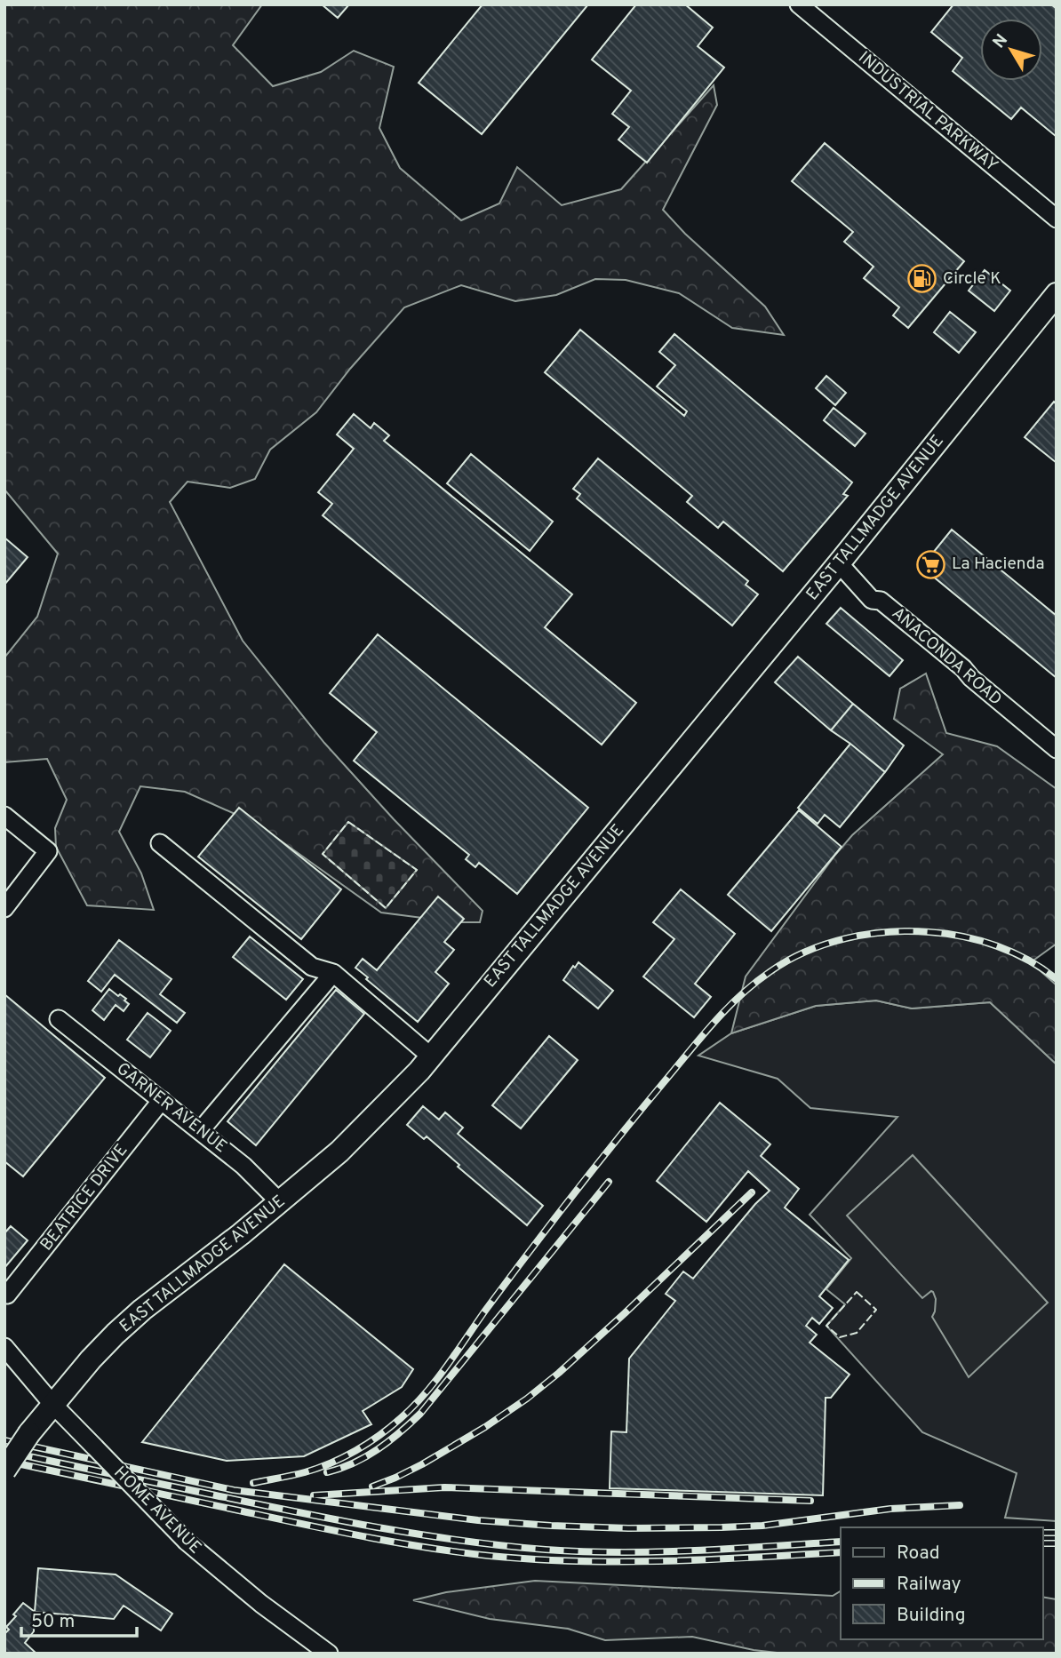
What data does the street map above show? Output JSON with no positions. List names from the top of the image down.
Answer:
{
  "streets": {
    "main road": ["EAST TALLMADGE AVENUE"],
    "street": [
      "INDUSTRIAL PARKWAY",
      "ANACONDA ROAD",
      "GARNER AVENUE",
      "BEATRICE DRIVE",
      "HOME AVENUE"
    ]
  },
  "crossings": [
    ["EAST TALLMADGE AVENUE", "ANACONDA ROAD"],
    ["EAST TALLMADGE AVENUE", "GARNER AVENUE"],
    ["EAST TALLMADGE AVENUE", "HOME AVENUE"],
    ["GARNER AVENUE", "BEATRICE DRIVE"]
  ],
  "places": {
    "fuel station": ["Circle K"],
    "supermarket": ["La Hacienda"]
  },
  "legend": ["Road", "Railway", "Building"],
  "scale_bar": "50 m",
  "north": "top left"
}
